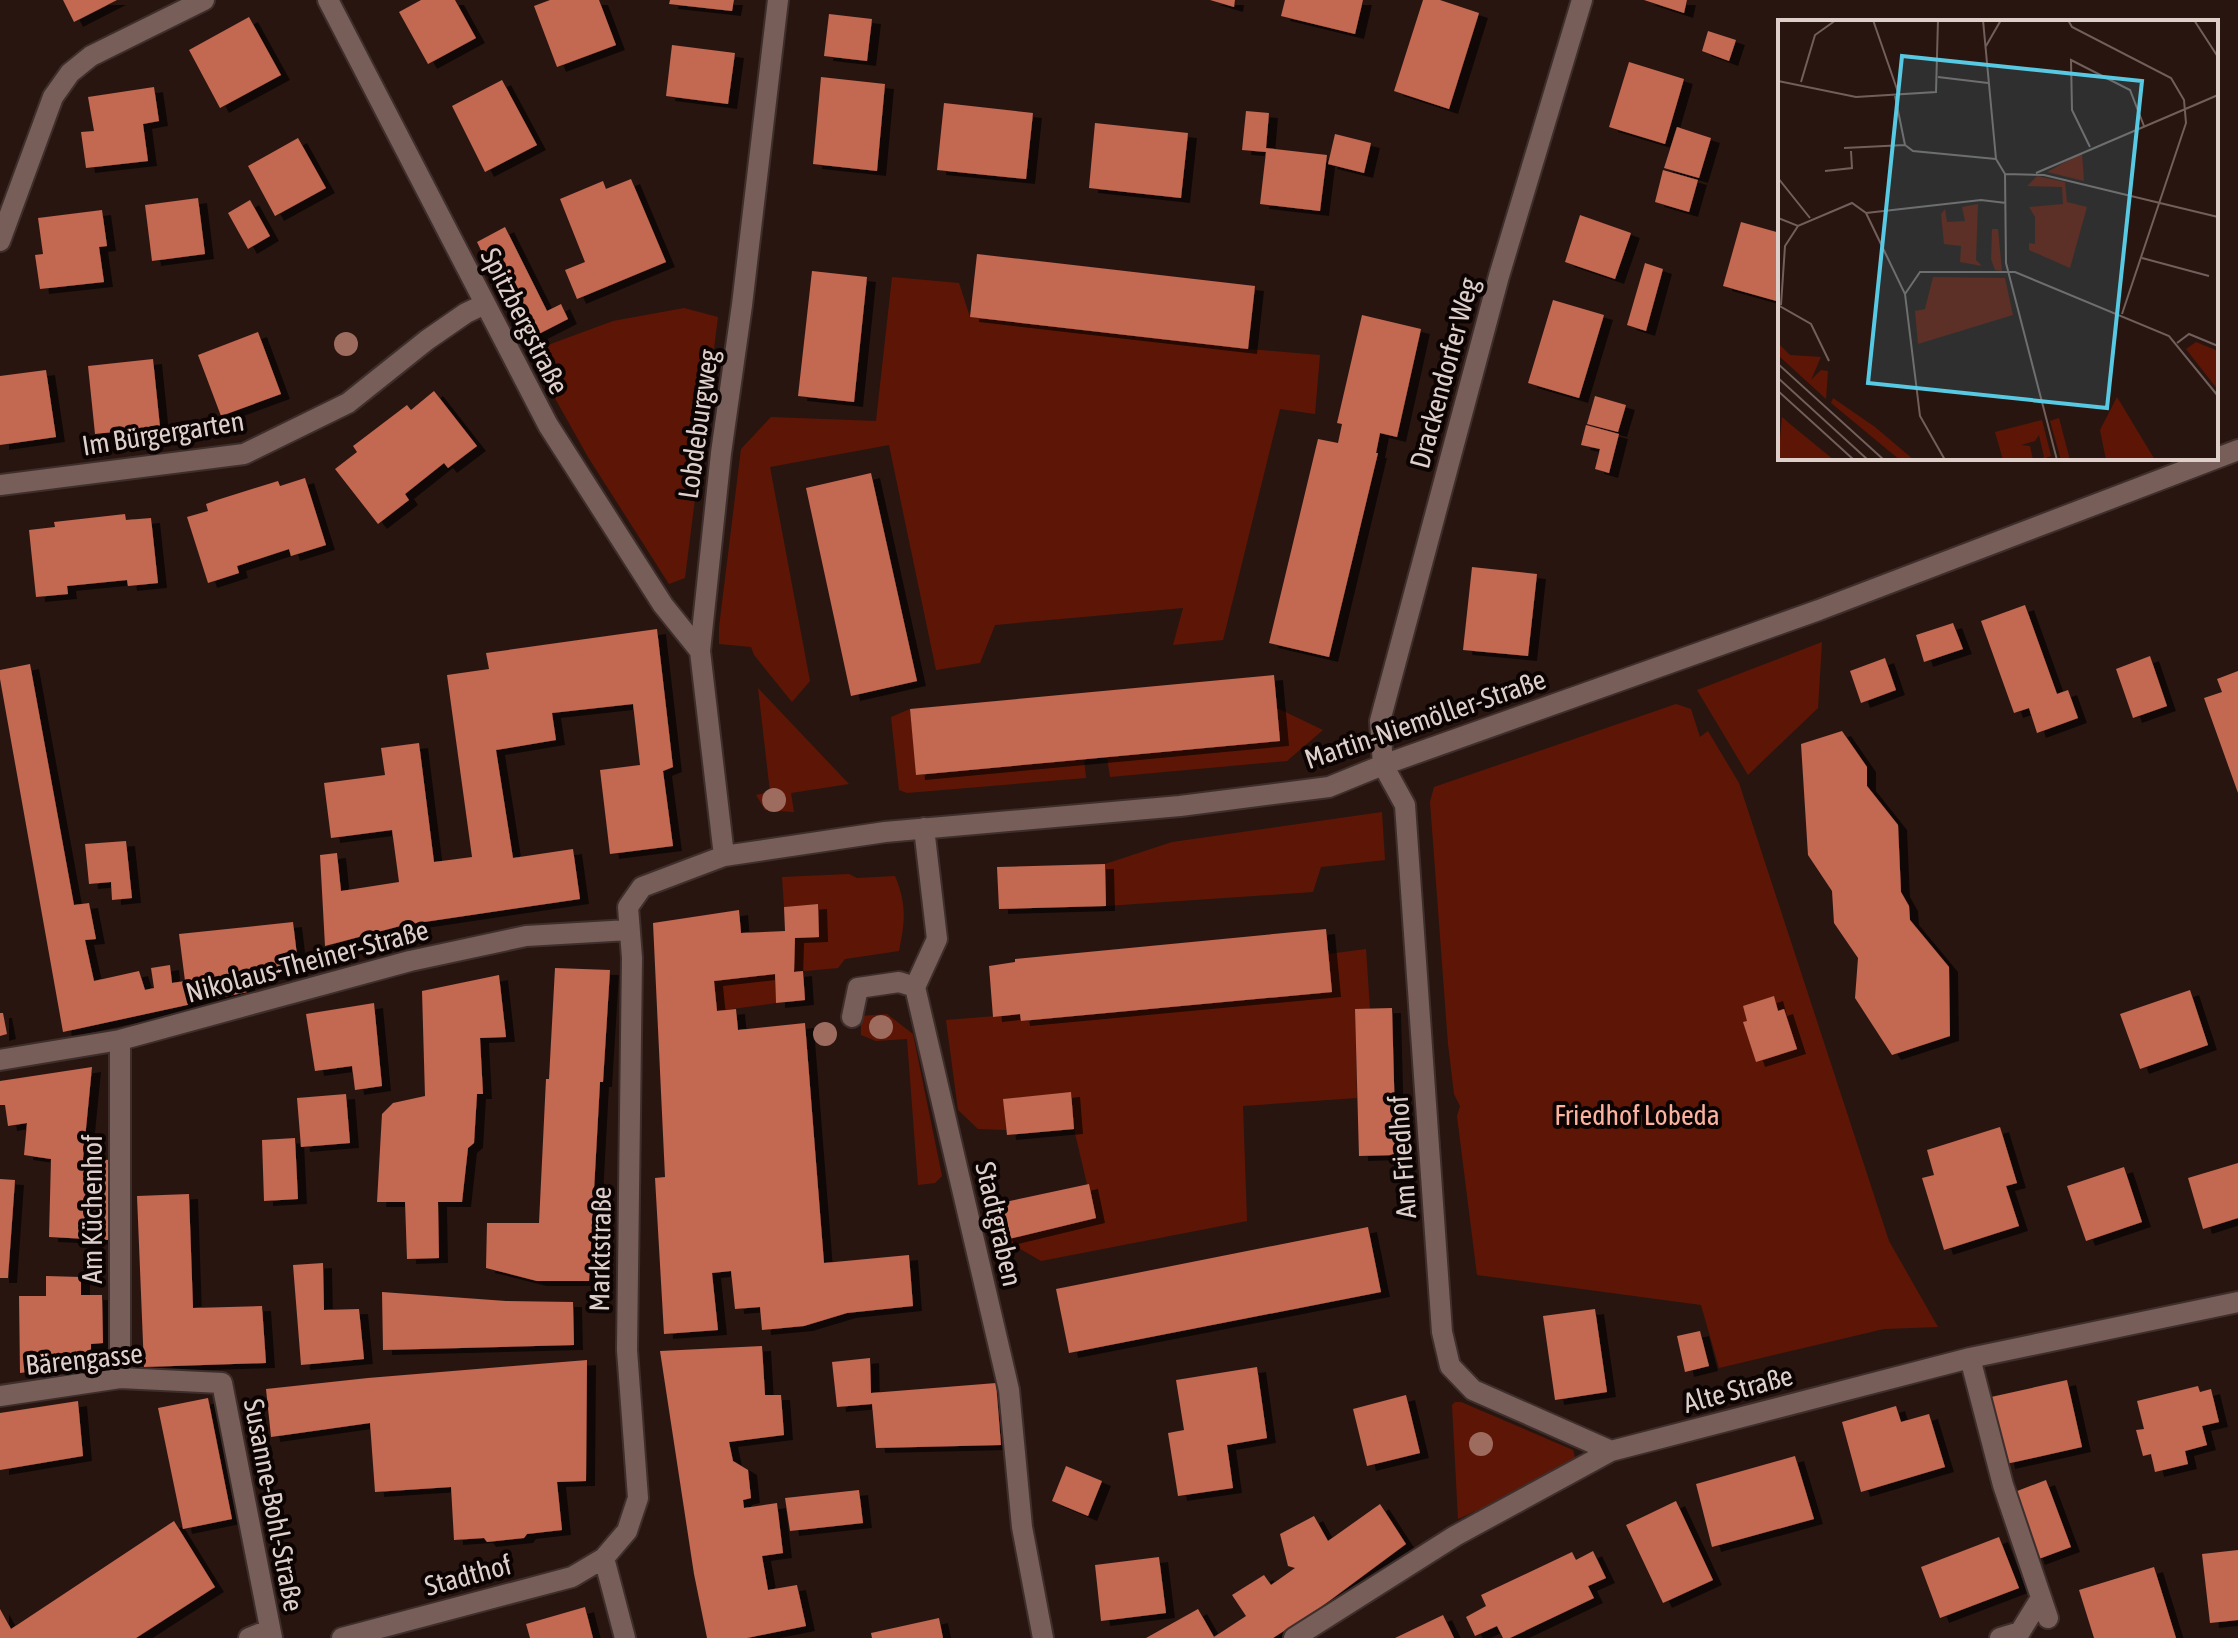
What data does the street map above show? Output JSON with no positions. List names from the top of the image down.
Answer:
{
  "streets": {
    "street": [
      "Spitzbergstraße",
      "Drackendorfer Weg",
      "Lobdeburgweg",
      "Im Bürgergarten",
      "Martin-Niemöller-Straße",
      "Nikolaus-Theiner-Straße",
      "Am Friedhof",
      "Am Küchenhof",
      "Stadtgraben",
      "Marktstraße",
      "Bärengasse",
      "Alte Straße",
      "Susanne-Bohl-Straße",
      "Stadthof"
    ]
  },
  "crossings": [
    ["Spitzbergstraße", "Lobdeburgweg"],
    ["Spitzbergstraße", "Im Bürgergarten"],
    ["Drackendorfer Weg", "Martin-Niemöller-Straße"],
    ["Drackendorfer Weg", "Am Friedhof"],
    ["Lobdeburgweg", "Martin-Niemöller-Straße"],
    ["Martin-Niemöller-Straße", "Nikolaus-Theiner-Straße"],
    ["Martin-Niemöller-Straße", "Am Friedhof"],
    ["Martin-Niemöller-Straße", "Marktstraße"],
    ["Nikolaus-Theiner-Straße", "Am Küchenhof"],
    ["Nikolaus-Theiner-Straße", "Marktstraße"],
    ["Am Friedhof", "Alte Straße"],
    ["Am Küchenhof", "Bärengasse"],
    ["Marktstraße", "Stadthof"],
    ["Bärengasse", "Susanne-Bohl-Straße"]
  ],
  "parks": ["Friedhof Lobeda"]
}
